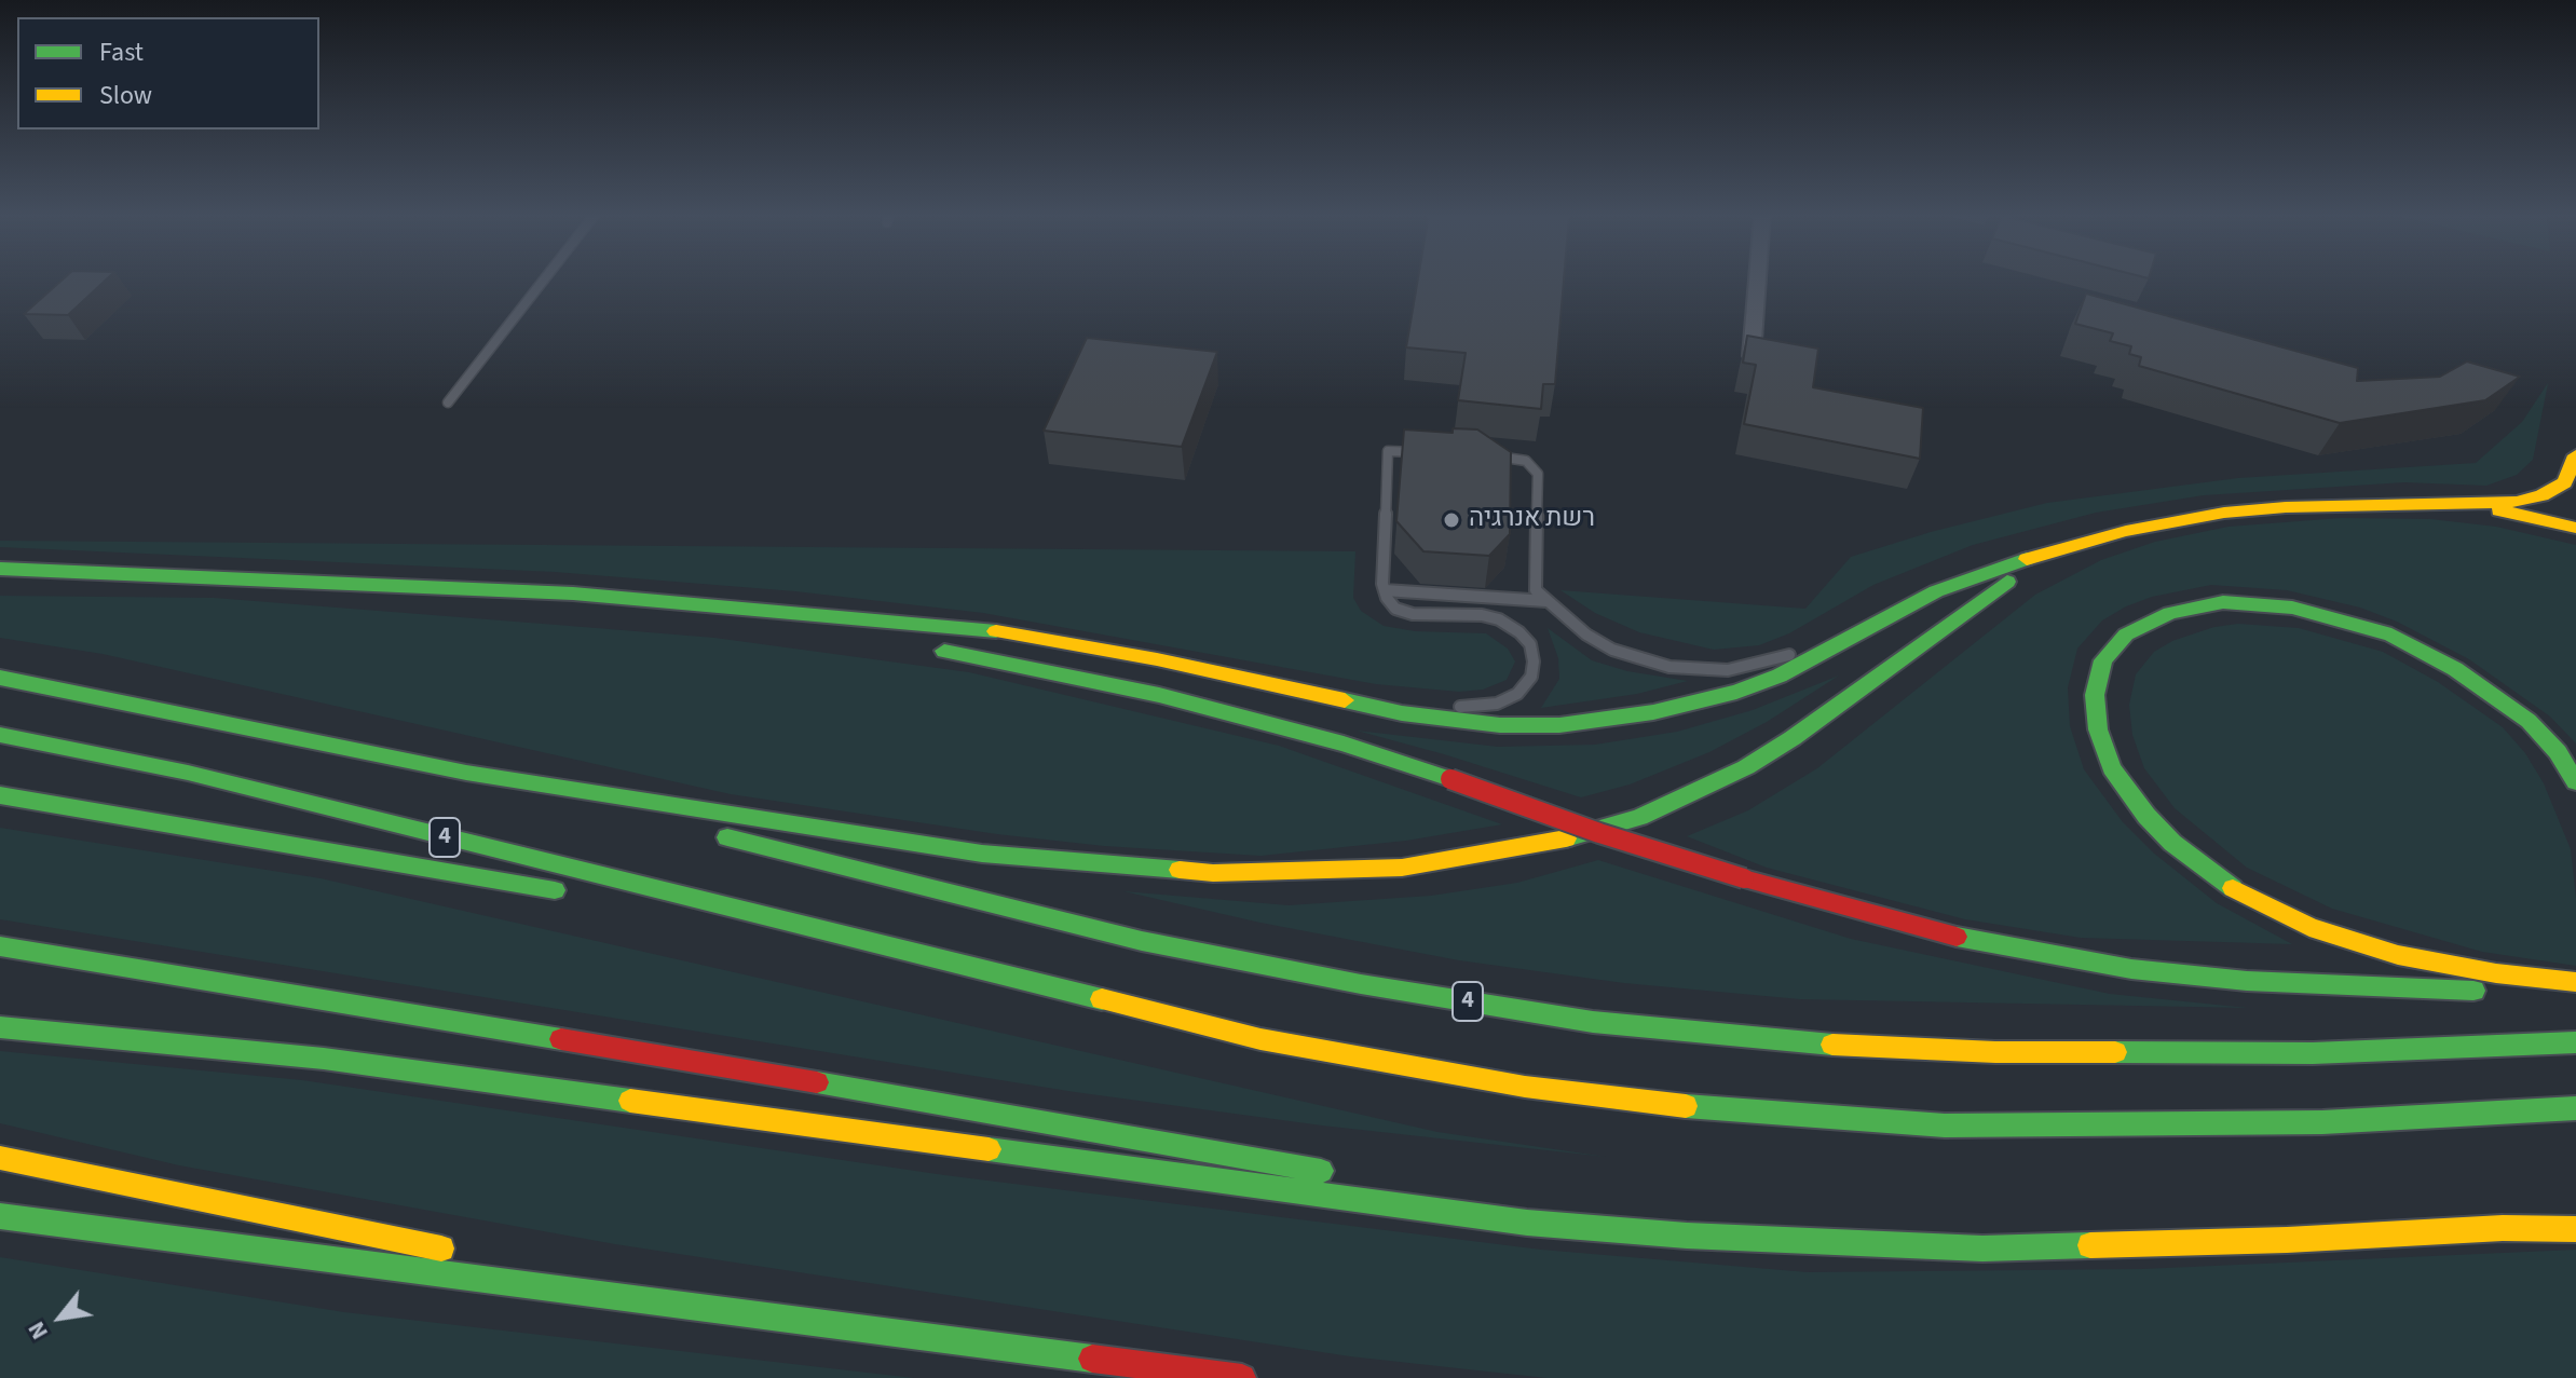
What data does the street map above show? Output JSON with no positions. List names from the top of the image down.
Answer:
{
  "streets": {
    "highway": ["4"]
  },
  "places": ["רשת אנרגיה"],
  "legend": ["Fast", "Slow"],
  "north": "bottom left"
}
